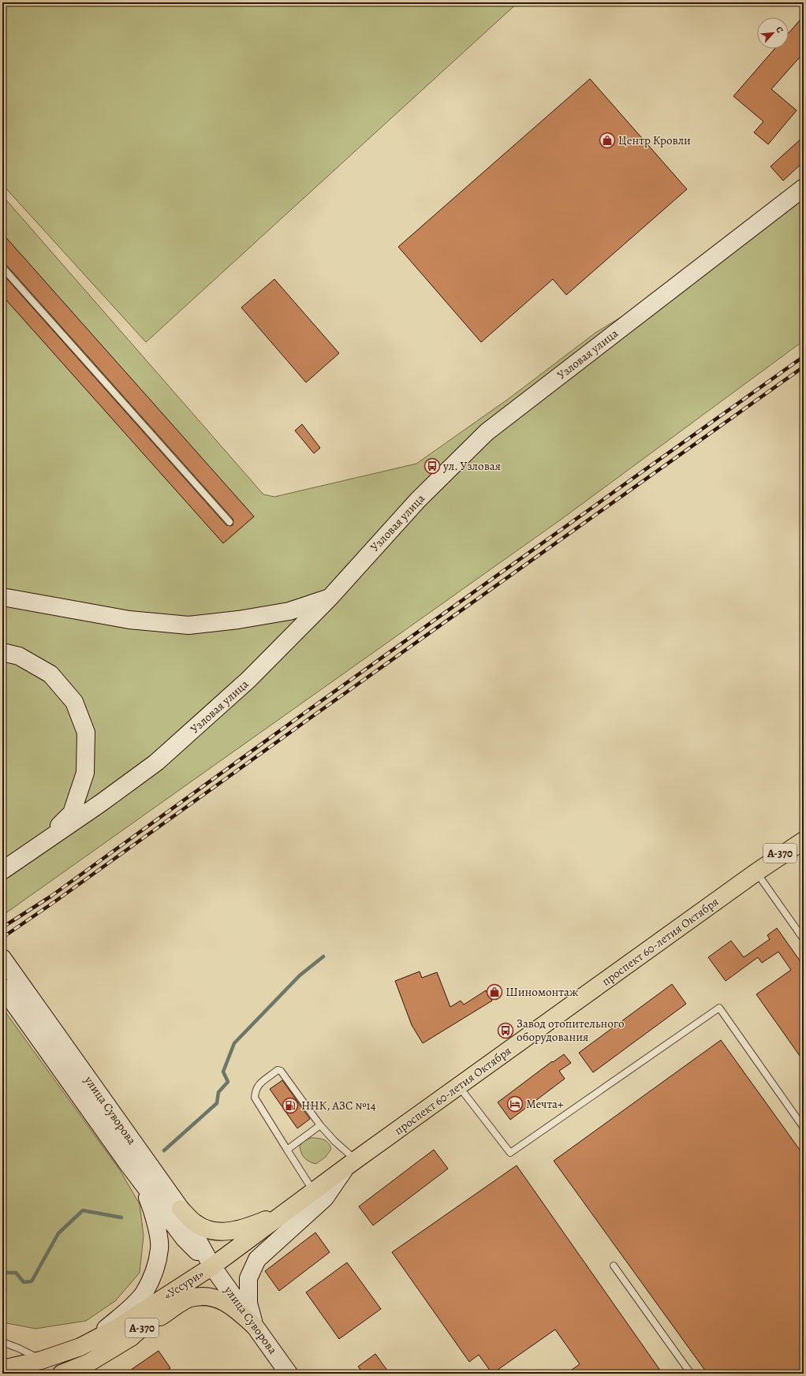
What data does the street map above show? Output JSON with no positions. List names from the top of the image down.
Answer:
{
  "streets": {
    "highway": ["А-370", "проспект 60-летия Октября", "«Уссури»"],
    "street": ["Узловая улица", "улица Суворова"]
  },
  "crossings": [
    ["проспект 60-летия Октября", "улица Суворова"],
    ["проспект 60-летия Октября", "«Уссури»"],
    ["улица Суворова", "«Уссури»"]
  ],
  "places": {
    "shop": ["Центр Кровли", "Шиномонтаж"],
    "bus stop": ["ул. Узловая", "Завод отопительного оборудования"],
    "hotel": ["Мечта+"],
    "fuel station": ["ННК, АЗС №14"]
  },
  "north": "top right"
}
